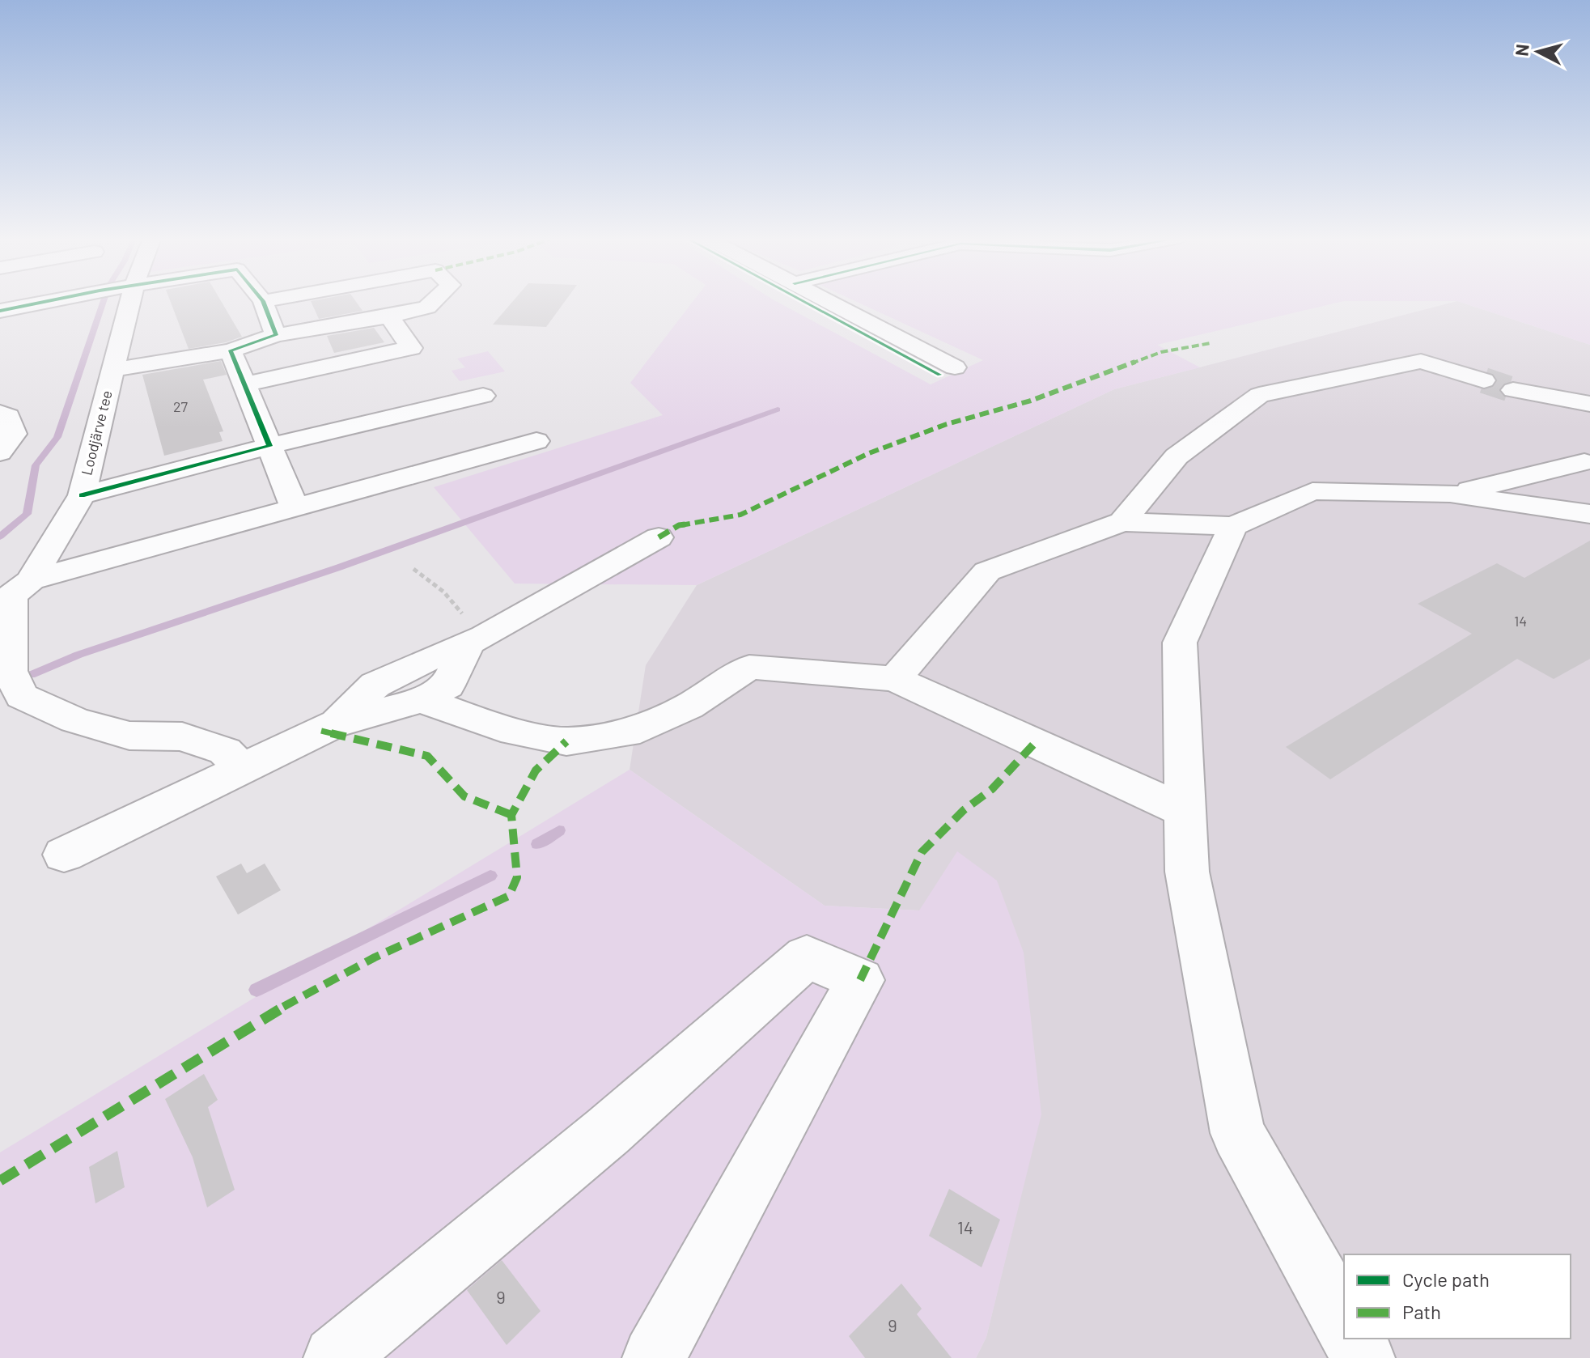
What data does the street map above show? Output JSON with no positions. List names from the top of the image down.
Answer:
{
  "streets": {
    "street": ["Loodjärve tee"]
  },
  "house_numbers": [
    "27",
    "14",
    "14",
    "9",
    "9"
  ],
  "legend": ["Cycle path", "Path"],
  "north": "left"
}
